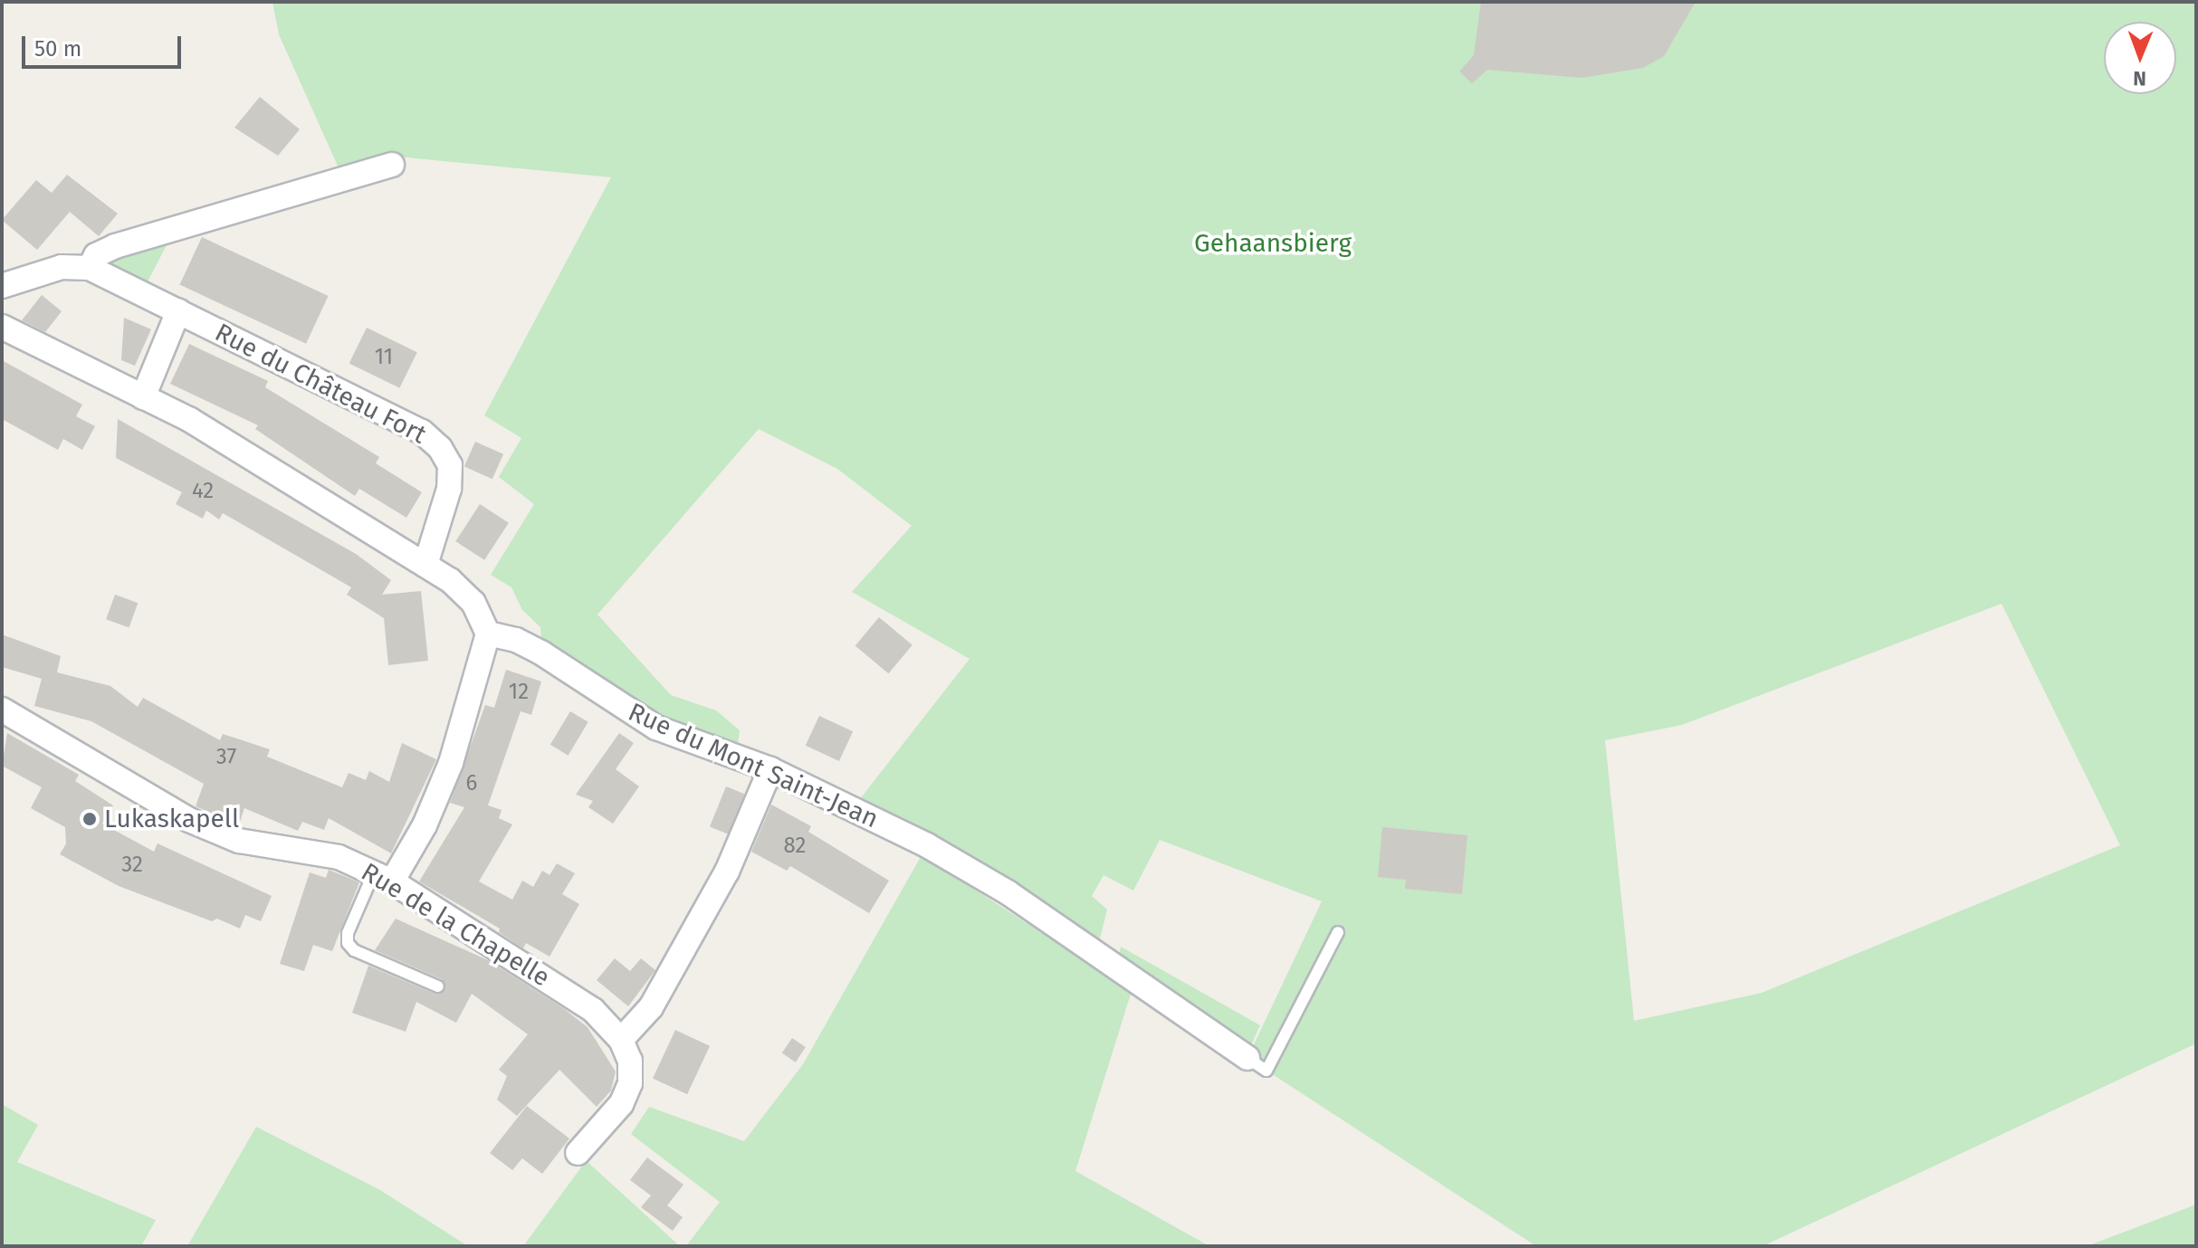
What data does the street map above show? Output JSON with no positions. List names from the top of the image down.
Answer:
{
  "streets": {
    "street": ["Rue du Château Fort", "Rue du Mont Saint-Jean", "Rue de la Chapelle"]
  },
  "parks": ["Gehaansbierg"],
  "places": ["Lukaskapell"],
  "house_numbers": [
    "11",
    "42",
    "12",
    "37",
    "6",
    "82",
    "32"
  ],
  "scale_bar": "50 m",
  "north": "bottom"
}
